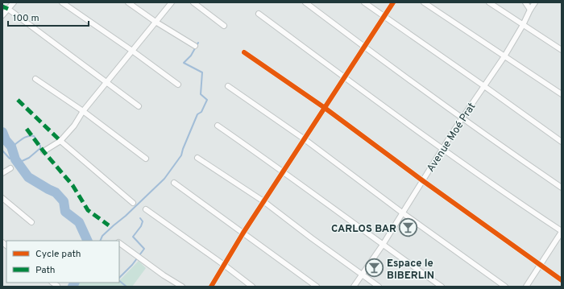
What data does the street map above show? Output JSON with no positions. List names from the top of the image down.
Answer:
{
  "streets": {
    "street": ["Avenue Moé Prat"]
  },
  "places": {
    "bar": ["CARLOS BAR", "Espace le BIBERLIN"]
  },
  "legend": ["Cycle path", "Path"],
  "scale_bar": "100 m"
}
